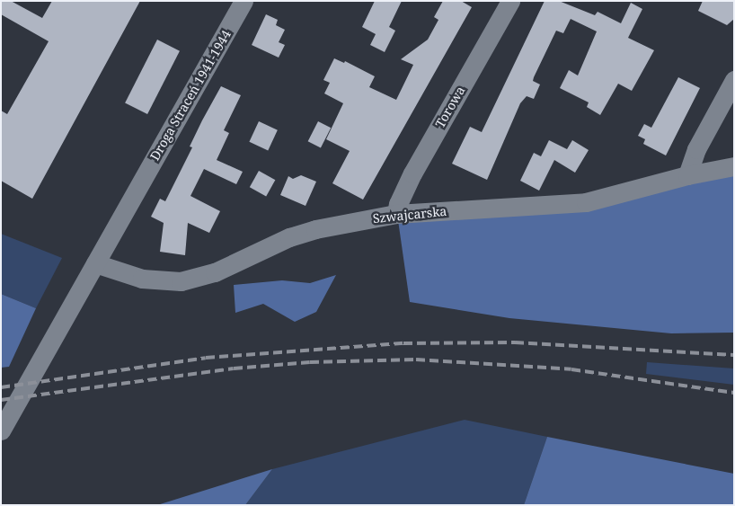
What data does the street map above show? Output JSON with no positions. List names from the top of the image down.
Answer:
{
  "streets": {
    "street": ["Droga Straceń 1941-1944", "Torowa", "Szwajcarska"]
  },
  "crossings": [
    ["Droga Straceń 1941-1944", "Szwajcarska"],
    ["Torowa", "Szwajcarska"]
  ]
}
